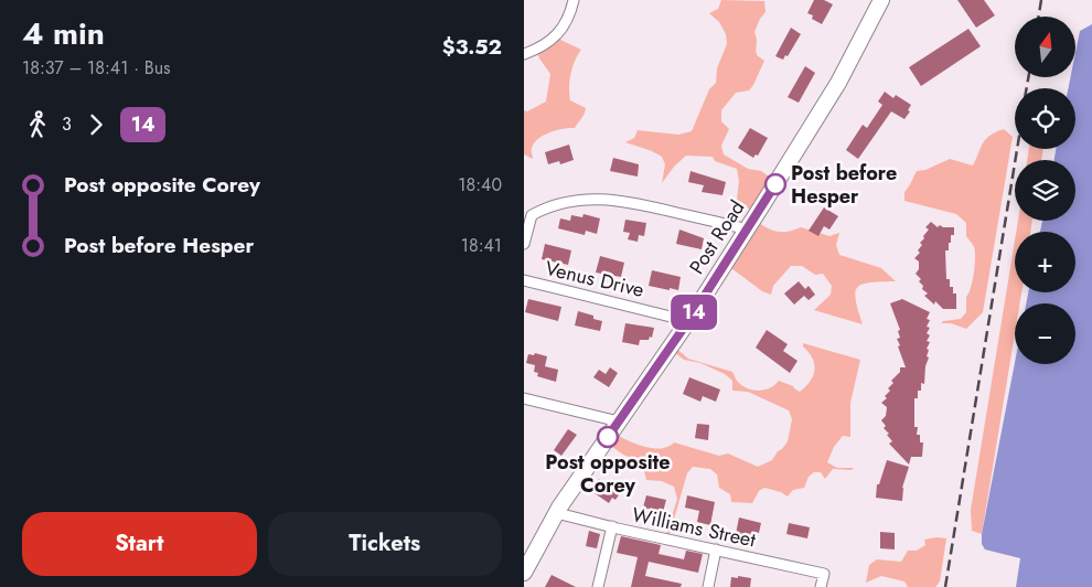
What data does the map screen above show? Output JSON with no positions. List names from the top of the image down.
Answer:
{
  "streets": {
    "main road": ["Post Road"],
    "street": ["Venus Drive", "Williams Street"]
  },
  "crossings": [
    ["Post Road", "Venus Drive"],
    ["Post Road", "Williams Street"]
  ],
  "places": ["Post before Hesper", "Post opposite Corey"],
  "lines": ["bus line 14"],
  "north": "top",
  "page": {
    "heading": ["4 min", "18:37 – 18:41 · Bus", "$3.52"],
    "on_map": "14",
    "map_buttons": ["+", "−"],
    "legs": ["3", "14"],
    "list": [
      {
        "name": "Post opposite Corey",
        "value": "18:40"
      },
      {
        "name": "Post before Hesper",
        "value": "18:41"
      }
    ],
    "buttons": ["Start", "Tickets"]
  }
}
